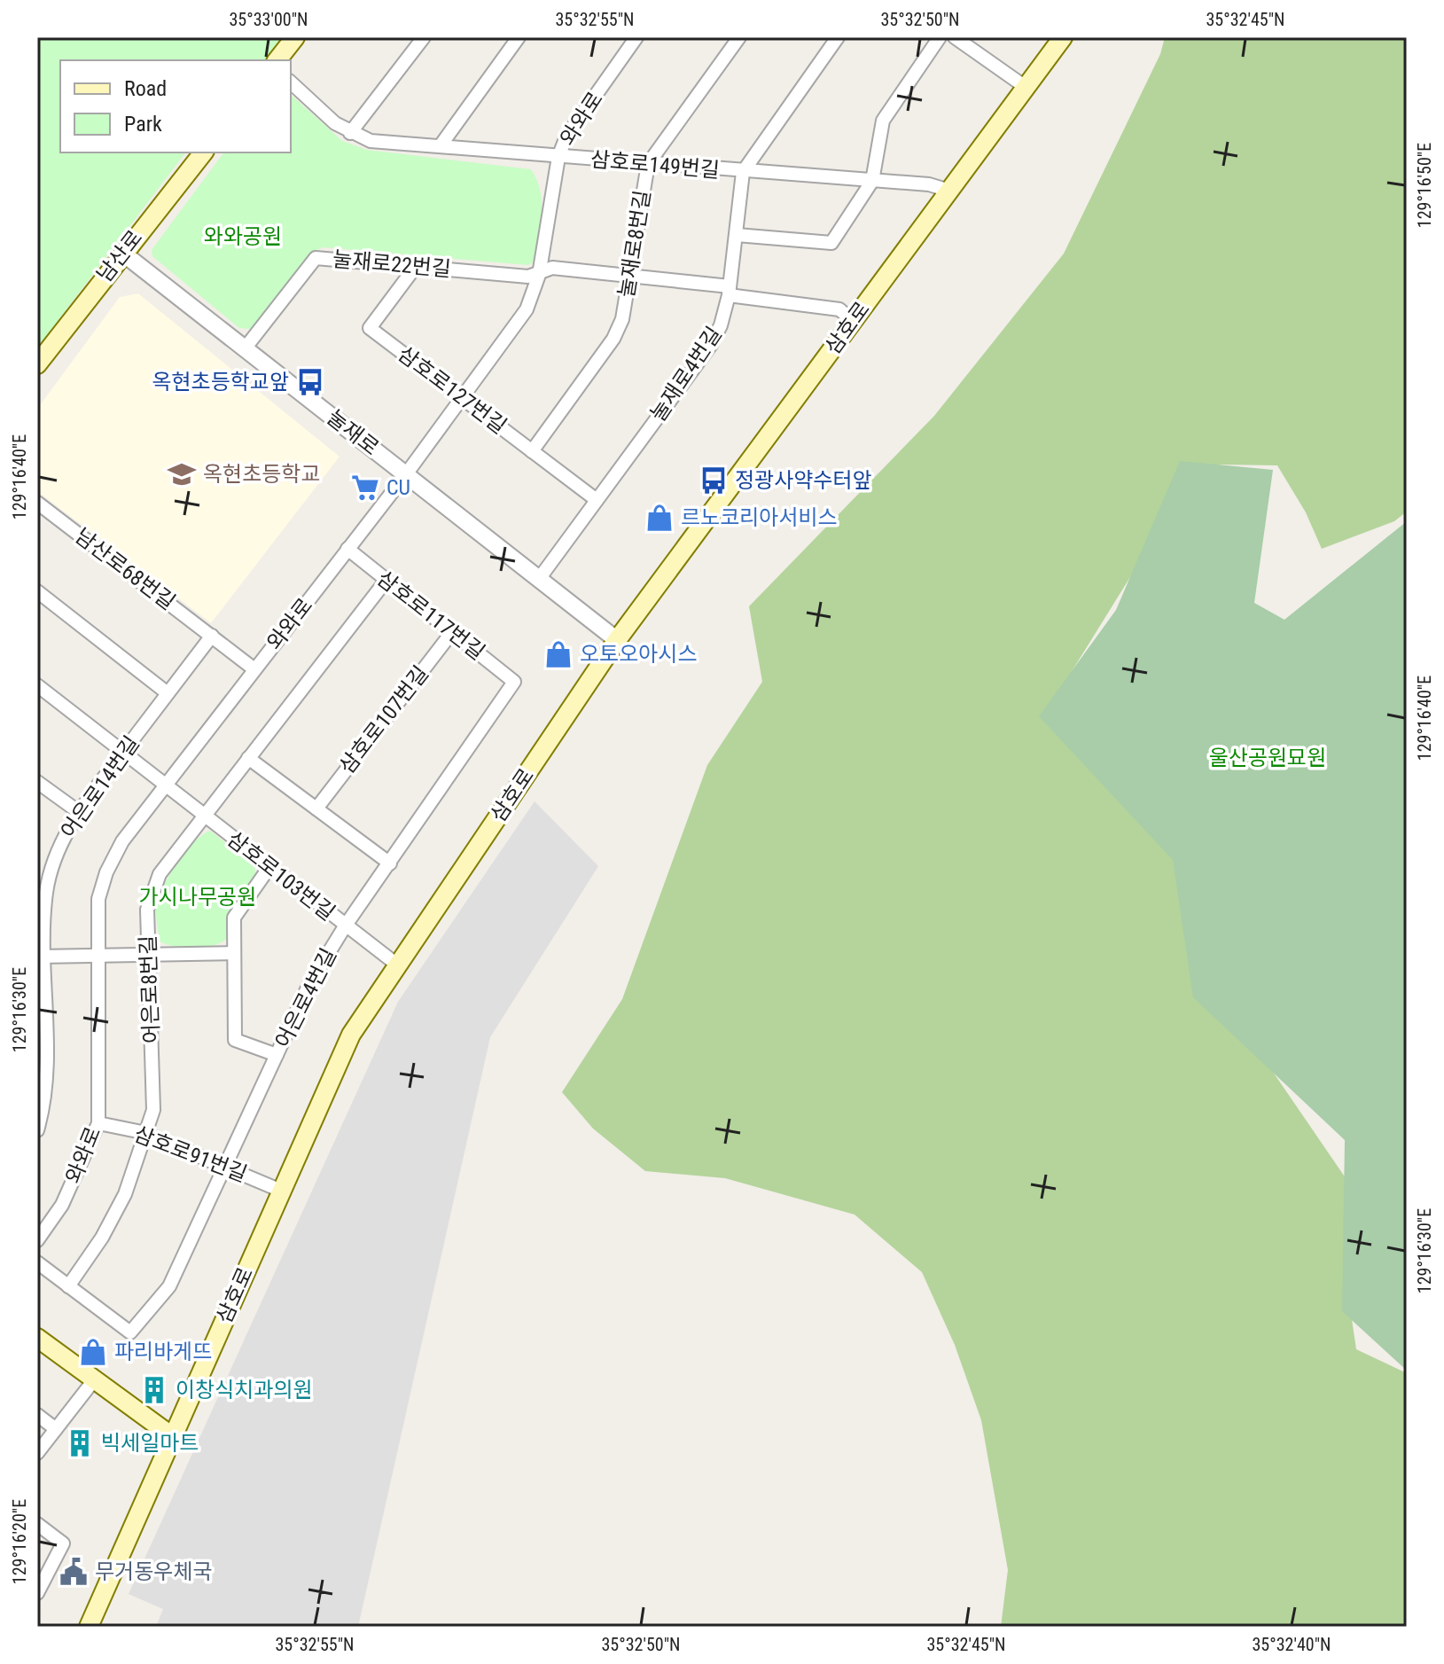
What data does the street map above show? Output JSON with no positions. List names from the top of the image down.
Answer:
{
  "streets": {
    "main road": ["남산로", "삼호로"],
    "street": [
      "와와로",
      "삼호로149번길",
      "눌재로8번길",
      "눌재로22번길",
      "눌재로4번길",
      "삼호로127번길",
      "눌재로",
      "남산로68번길",
      "삼호로117번길",
      "삼호로107번길",
      "어은로14번길",
      "삼호로103번길",
      "어은로8번길",
      "어은로4번길",
      "삼호로91번길"
    ]
  },
  "crossings": [
    ["와와로", "삼호로149번길"],
    ["와와로", "눌재로22번길"],
    ["와와로", "삼호로127번길"],
    ["와와로", "눌재로"],
    ["와와로", "남산로68번길"],
    ["와와로", "삼호로117번길"],
    ["와와로", "삼호로103번길"],
    ["와와로", "삼호로91번길"],
    ["삼호로149번길", "눌재로8번길"],
    ["삼호로149번길", "삼호로"],
    ["삼호로149번길", "눌재로4번길"],
    ["눌재로8번길", "눌재로22번길"],
    ["눌재로8번길", "삼호로127번길"],
    ["남산로", "눌재로"],
    ["눌재로22번길", "삼호로"],
    ["눌재로22번길", "눌재로4번길"],
    ["눌재로22번길", "삼호로127번길"],
    ["눌재로22번길", "눌재로"],
    ["삼호로", "눌재로"],
    ["삼호로", "삼호로103번길"],
    ["삼호로", "삼호로91번길"],
    ["눌재로4번길", "삼호로127번길"],
    ["눌재로4번길", "눌재로"],
    ["남산로68번길", "어은로14번길"],
    ["삼호로117번길", "삼호로107번길"],
    ["삼호로117번길", "어은로8번길"],
    ["삼호로117번길", "어은로4번길"],
    ["어은로14번길", "삼호로103번길"],
    ["삼호로103번길", "어은로8번길"],
    ["삼호로103번길", "어은로4번길"],
    ["어은로8번길", "어은로4번길"],
    ["어은로8번길", "삼호로91번길"],
    ["어은로4번길", "삼호로91번길"]
  ],
  "parks": ["와와공원", "울산공원묘원", "가시나무공원"],
  "places": {
    "bus stop": ["옥현초등학교앞", "정광사약수터앞"],
    "school or university": ["옥현초등학교"],
    "supermarket": ["CU"],
    "shop": ["르노코리아서비스", "오토오아시스", "파리바게뜨"],
    "building": ["이창식치과의원", "빅세일마트"],
    "public building": ["무거동우체국"]
  },
  "legend": ["Road", "Park"],
  "coordinates": [
    "35°33'00\"N",
    "35°32'55\"N",
    "35°32'50\"N",
    "35°32'45\"N",
    "129°16'50\"E",
    "129°16'40\"E",
    "129°16'30\"E",
    "129°16'20\"E",
    "35°32'40\"N"
  ]
}
